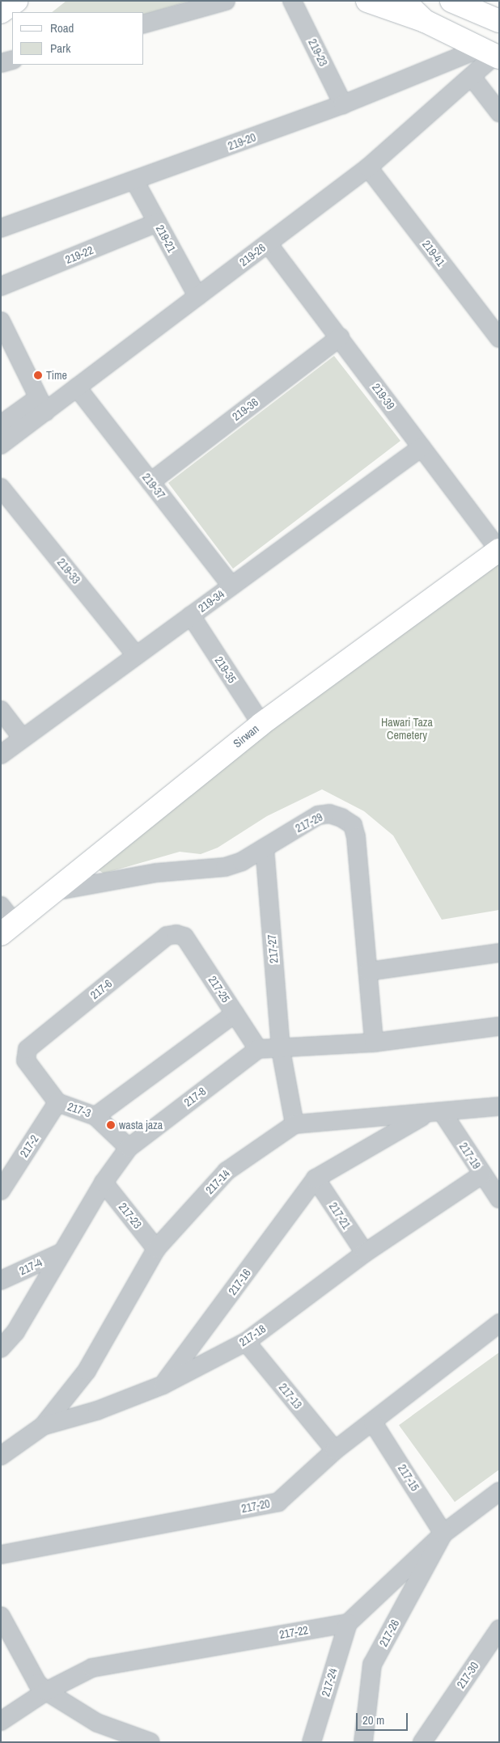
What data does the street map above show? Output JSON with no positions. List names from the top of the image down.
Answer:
{
  "streets": {
    "main road": ["Sirwan"],
    "street": [
      "219-23",
      "219-20",
      "219-21",
      "219-41",
      "219-22",
      "219-26",
      "219-39",
      "219-36",
      "219-37",
      "219-33",
      "219-34",
      "219-35",
      "217-29",
      "217-27",
      "217-6",
      "217-25",
      "217-8",
      "217-3",
      "217-2",
      "217-19",
      "217-14",
      "217-23",
      "217-21",
      "217-4",
      "217-16",
      "217-18",
      "217-13",
      "217-15",
      "217-20",
      "217-22",
      "217-26",
      "217-30",
      "217-24"
    ]
  },
  "crossings": [
    ["219-23", "219-20"],
    ["219-20", "219-21"],
    ["219-20", "219-26"],
    ["219-21", "219-22"],
    ["219-21", "219-26"],
    ["219-41", "219-26"],
    ["219-26", "219-39"],
    ["219-26", "219-37"],
    ["219-39", "219-36"],
    ["219-39", "219-34"],
    ["219-39", "Sirwan"],
    ["219-36", "219-37"],
    ["219-37", "219-34"],
    ["219-33", "219-34"],
    ["219-34", "219-35"],
    ["219-35", "Sirwan"],
    ["Sirwan", "217-29"],
    ["217-29", "217-27"],
    ["217-27", "217-14"],
    ["217-6", "217-25"],
    ["217-6", "217-3"],
    ["217-25", "217-8"],
    ["217-8", "217-3"],
    ["217-8", "217-23"],
    ["217-8", "217-4"],
    ["217-3", "217-2"],
    ["217-19", "217-18"],
    ["217-14", "217-23"],
    ["217-14", "217-18"],
    ["217-21", "217-16"],
    ["217-21", "217-18"],
    ["217-16", "217-18"],
    ["217-18", "217-13"],
    ["217-13", "217-20"],
    ["217-15", "217-20"],
    ["217-15", "217-26"],
    ["217-22", "217-24"]
  ],
  "parks": ["Hawari Taza Cemetery"],
  "places": ["Time", "wasta jaza"],
  "legend": ["Road", "Park"],
  "scale_bar": "20 m"
}
